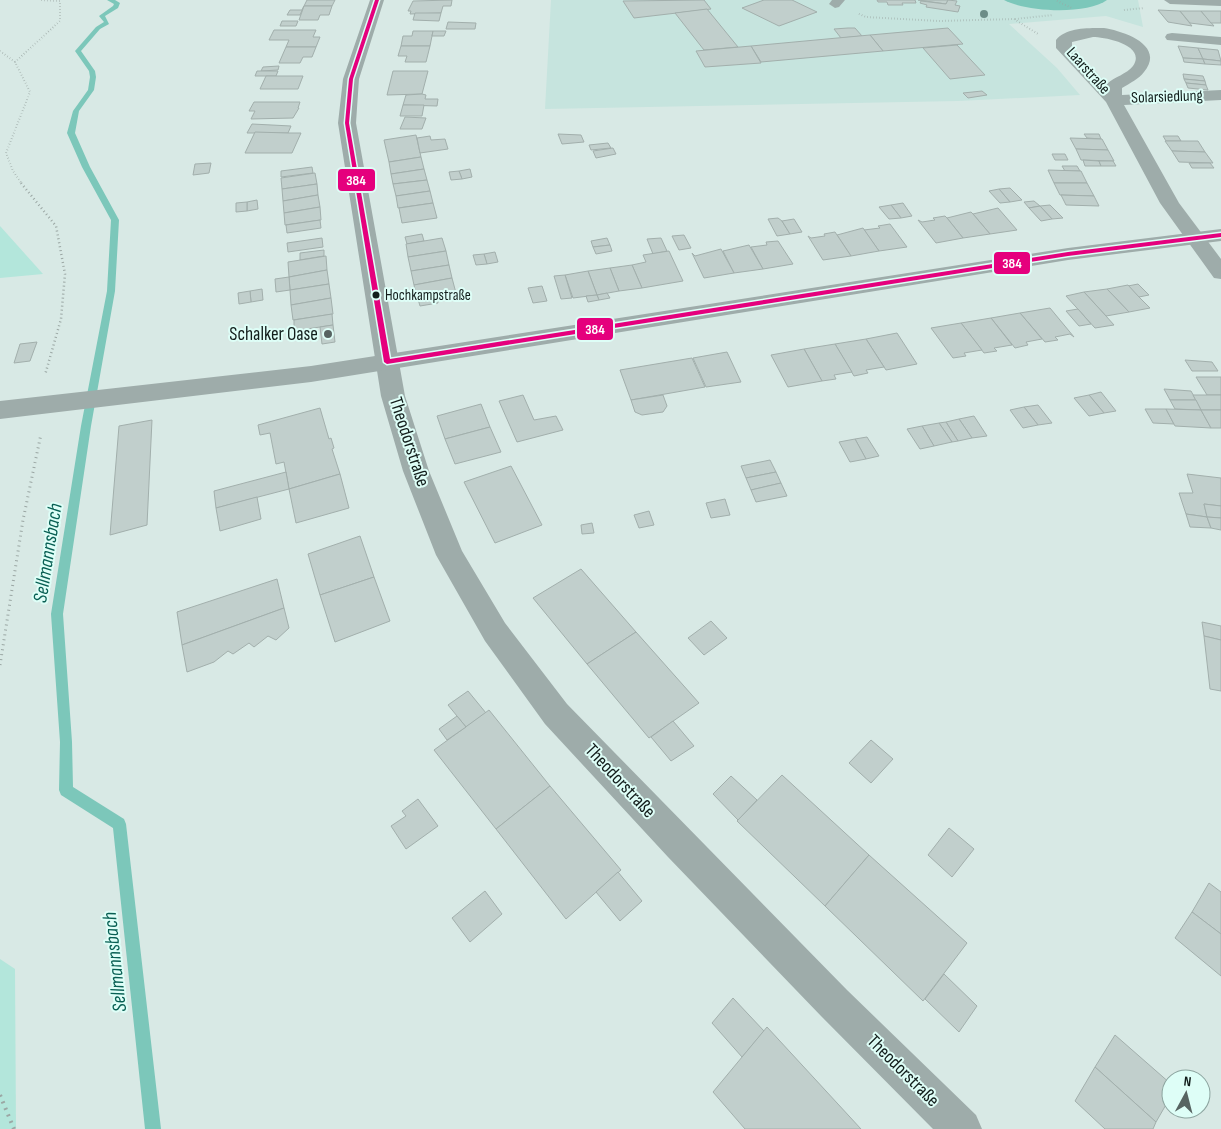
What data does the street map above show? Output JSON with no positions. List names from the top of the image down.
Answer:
{
  "streets": {
    "street": ["Laarstraße", "Solarsiedlung", "Theodorstraße"]
  },
  "crossings": [
    ["Laarstraße", "Solarsiedlung"]
  ],
  "water": ["Sellmannsbach"],
  "places": ["Hochkampstraße", "Schalker Oase"],
  "lines": ["transit line 384"],
  "north": "top"
}
